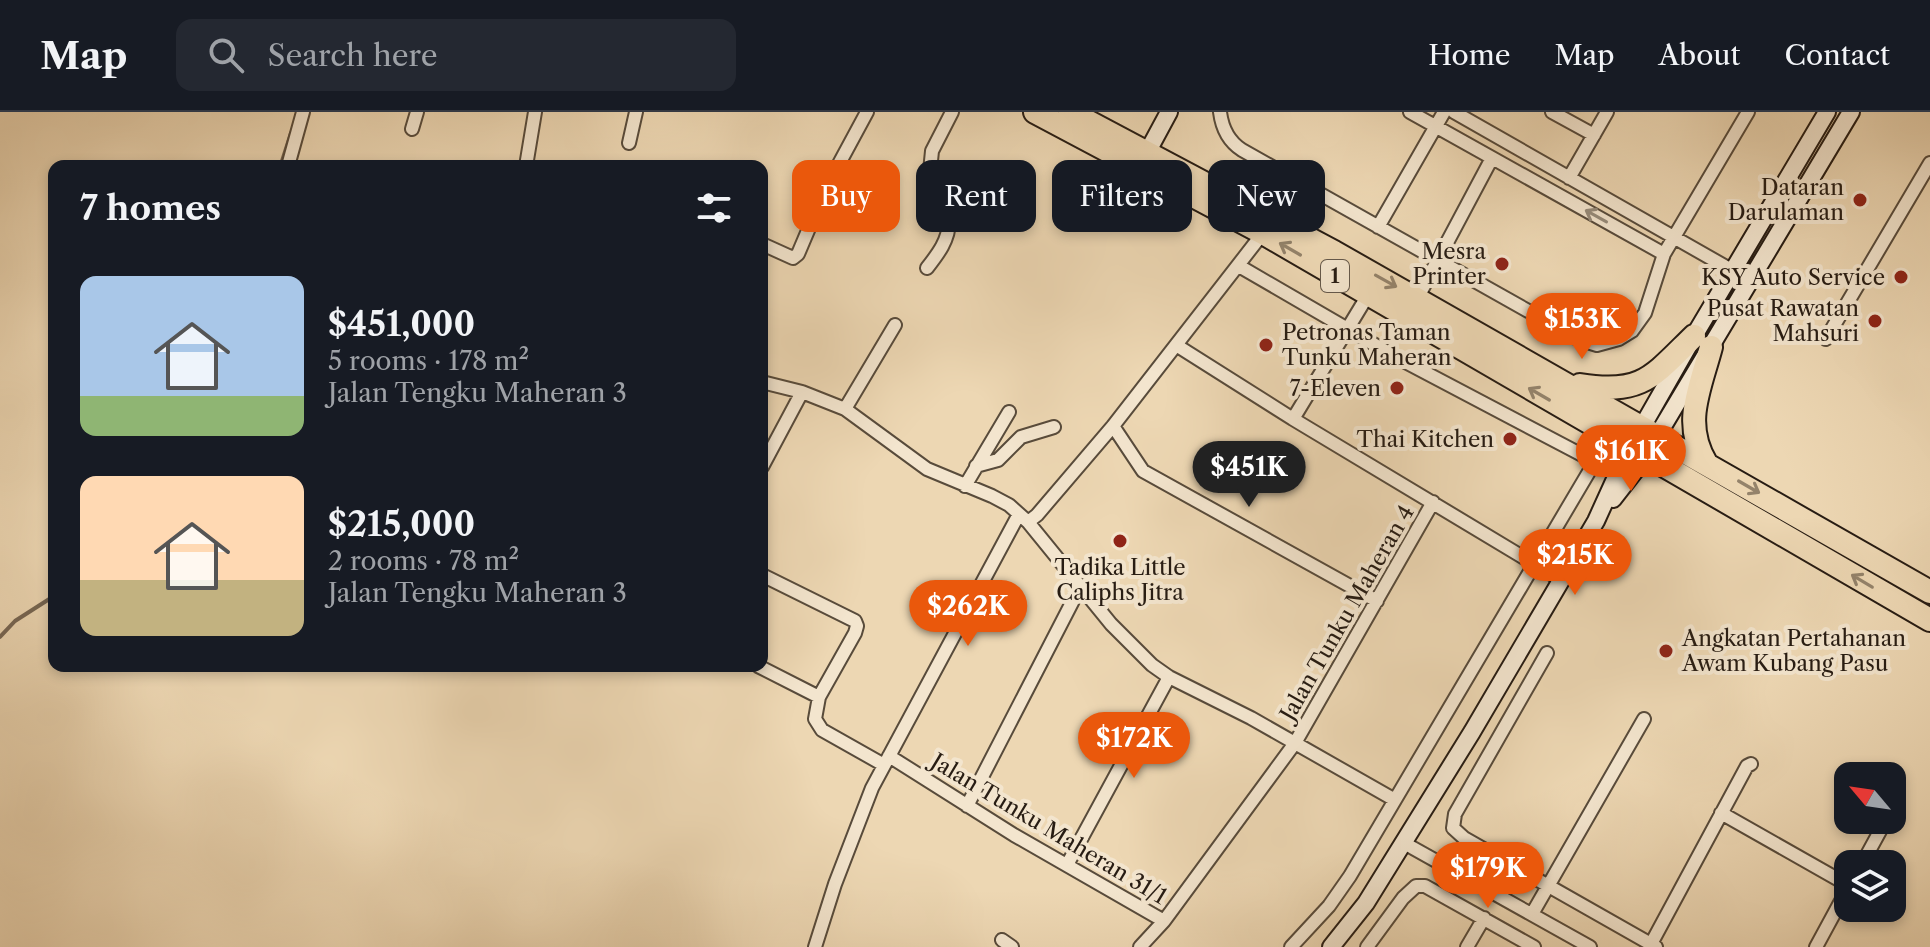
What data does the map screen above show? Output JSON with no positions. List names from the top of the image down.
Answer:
{
  "streets": {
    "highway": ["1"],
    "street": ["Jalan Tunku Maheran 4", "Jalan Tunku Maheran 31/1"]
  },
  "crossings": [
    ["Jalan Tunku Maheran 4", "Jalan Tunku Maheran 31/1"]
  ],
  "places": [
    "Dataran Darulaman",
    "Mesra Printer",
    "KSY Auto Service",
    "Pusat Rawatan Mahsuri",
    "Petronas Taman Tunku Maheran",
    "7-Eleven",
    "Thai Kitchen",
    "Tadika Little Caliphs Jitra",
    "Angkatan Pertahanan Awam Kubang Pasu"
  ],
  "north": "top left",
  "page": {
    "header": "Map",
    "search": "Search here",
    "nav": [
      "Home",
      "Map",
      "About",
      "Contact"
    ],
    "chip": [
      "Buy",
      "Rent",
      "Filters",
      "New"
    ],
    "heading": "7 homes",
    "list": [
      {
        "name": "$451,000",
        "note": "5 rooms · 178 m² · Jalan Tengku Maheran 3"
      },
      {
        "name": "$215,000",
        "note": "2 rooms · 78 m² · Jalan Tengku Maheran 3"
      }
    ],
    "price": [
      "$153K",
      "$161K",
      "$451K",
      "$215K",
      "$262K",
      "$172K",
      "$179K"
    ]
  }
}
